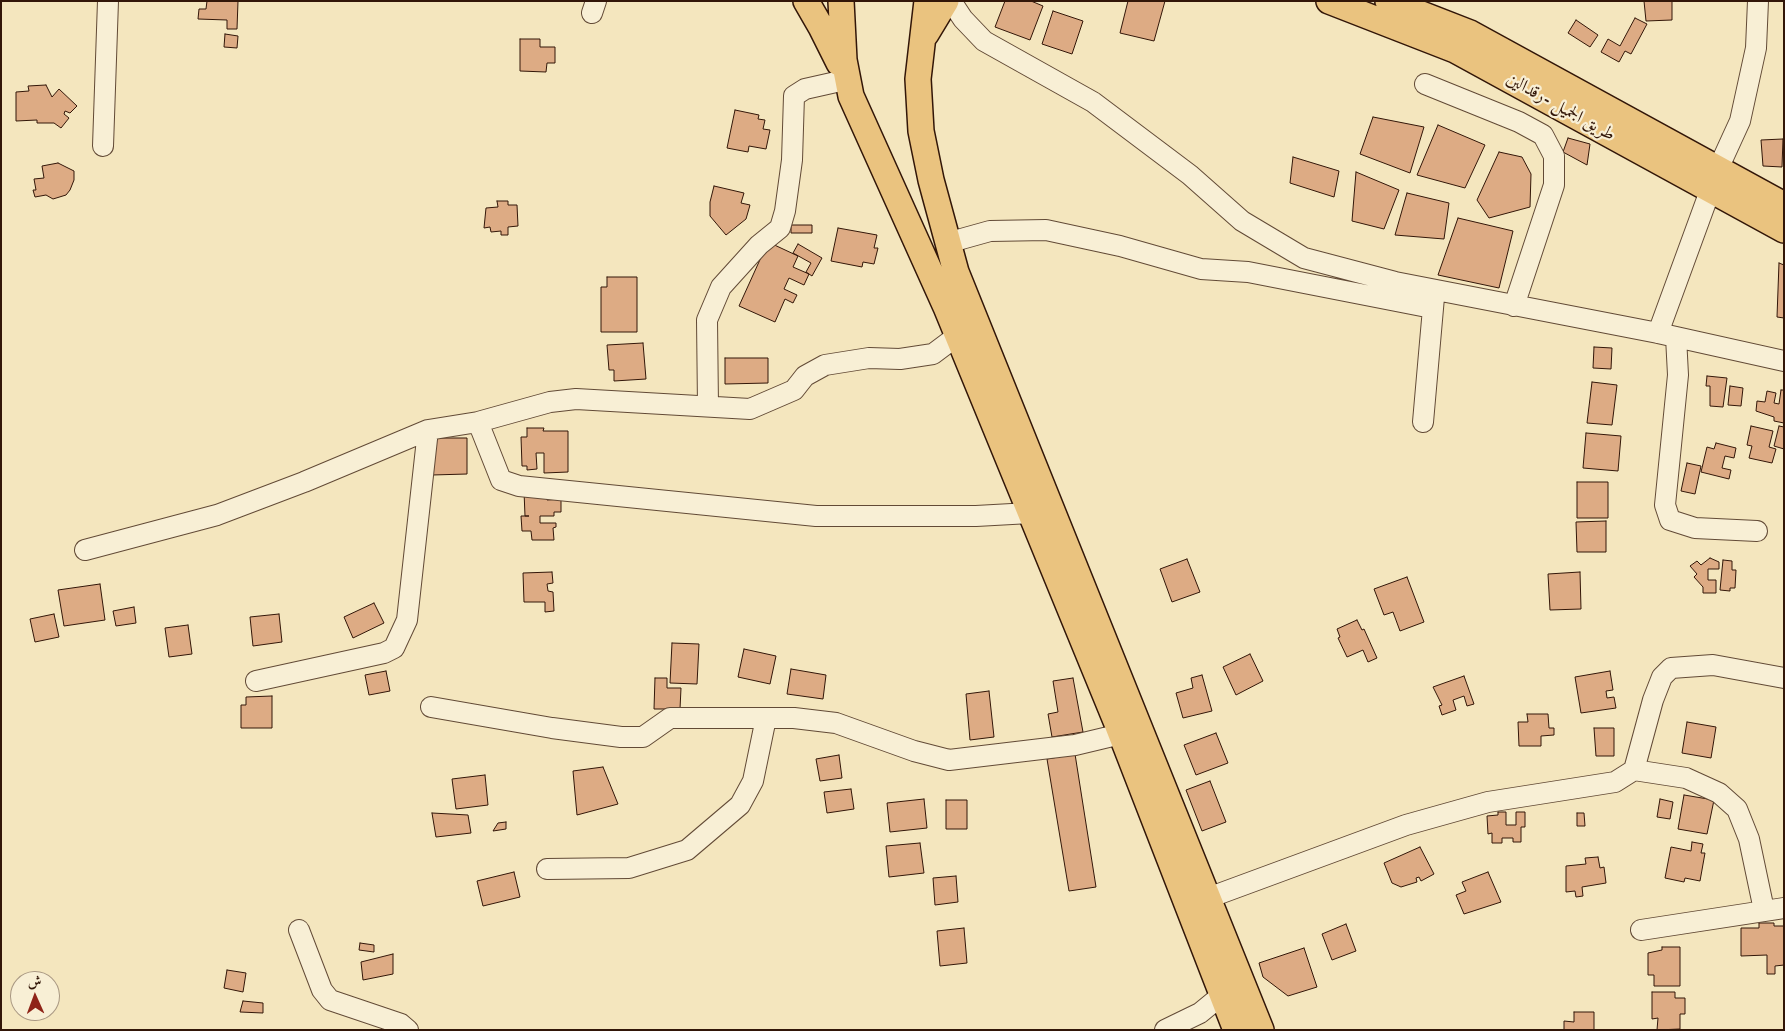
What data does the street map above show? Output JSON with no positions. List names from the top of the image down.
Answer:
{
  "streets": {
    "main road": ["طريق الجميل -رقدالين"]
  },
  "north": "top"
}
